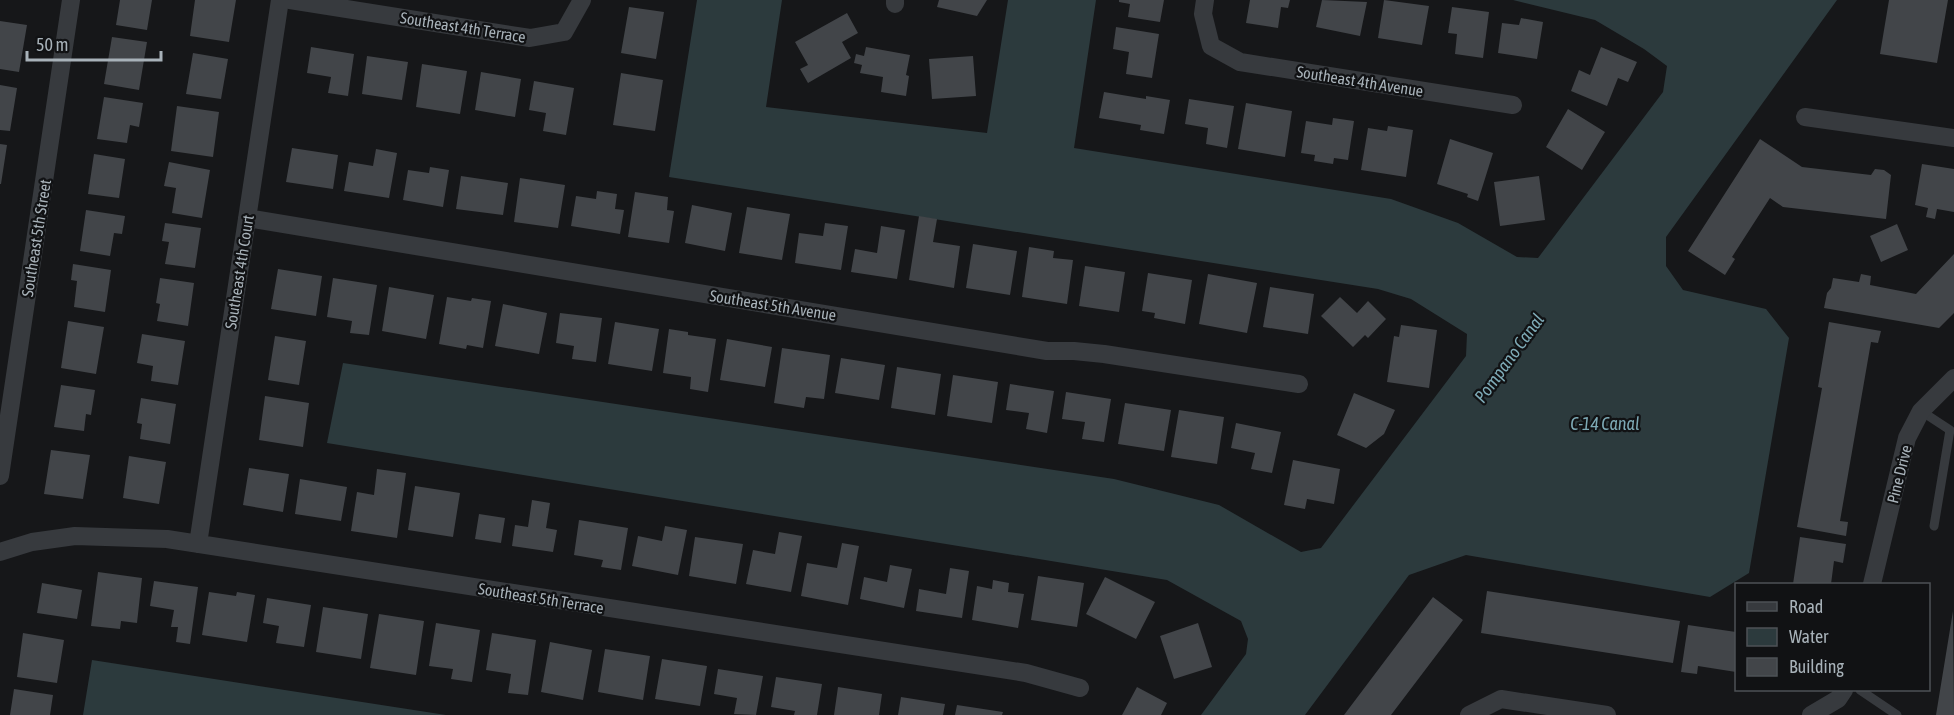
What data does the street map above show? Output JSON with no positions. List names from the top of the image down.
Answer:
{
  "streets": {
    "street": [
      "Southeast 4th Terrace",
      "Southeast 4th Avenue",
      "Southeast 5th Street",
      "Southeast 4th Court",
      "Southeast 5th Avenue",
      "Pine Drive",
      "Southeast 5th Terrace"
    ]
  },
  "crossings": [
    ["Southeast 4th Court", "Southeast 5th Avenue"],
    ["Southeast 4th Court", "Southeast 5th Terrace"]
  ],
  "water": ["Pompano Canal", "C-14 Canal"],
  "legend": ["Road", "Water", "Building"],
  "scale_bar": "50 m"
}
